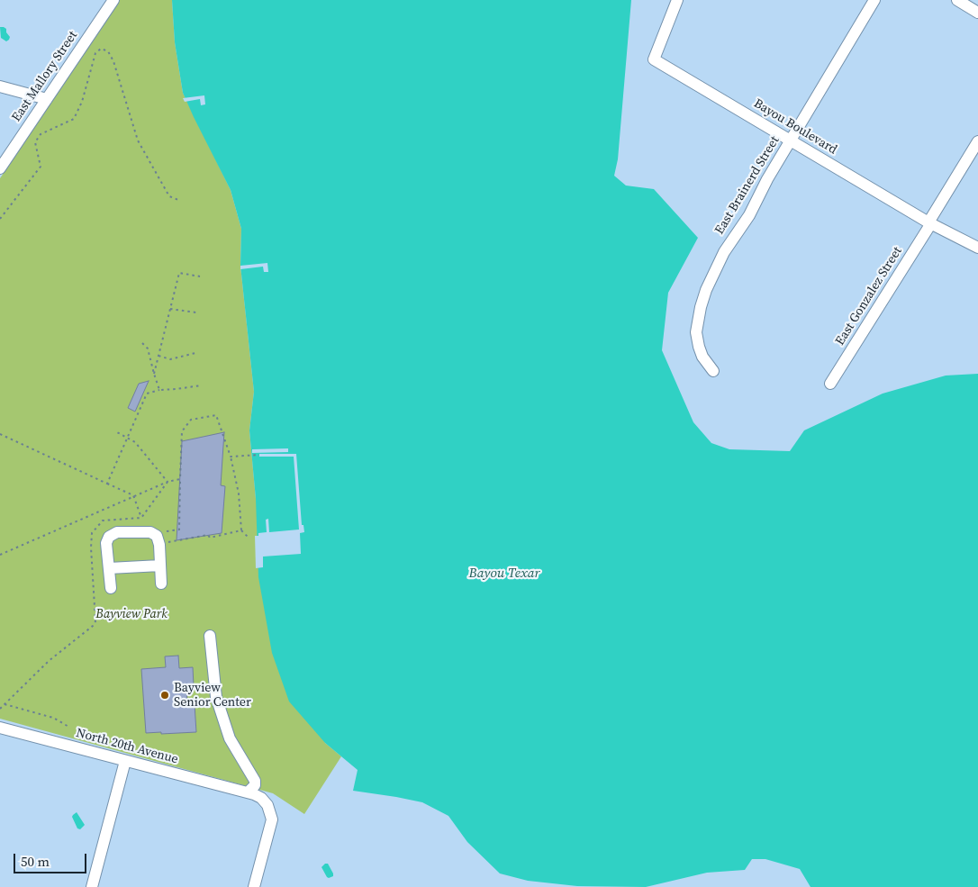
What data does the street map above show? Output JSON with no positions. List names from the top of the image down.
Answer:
{
  "streets": {
    "street": [
      "East Mallory Street",
      "Bayou Boulevard",
      "East Brainerd Street",
      "East Gonzalez Street",
      "North 20th Avenue"
    ]
  },
  "crossings": [
    ["Bayou Boulevard", "East Brainerd Street"],
    ["Bayou Boulevard", "East Gonzalez Street"]
  ],
  "water": ["Bayou Texar"],
  "parks": ["Bayview Park"],
  "places": ["Bayview Senior Center"],
  "scale_bar": "50 m"
}
